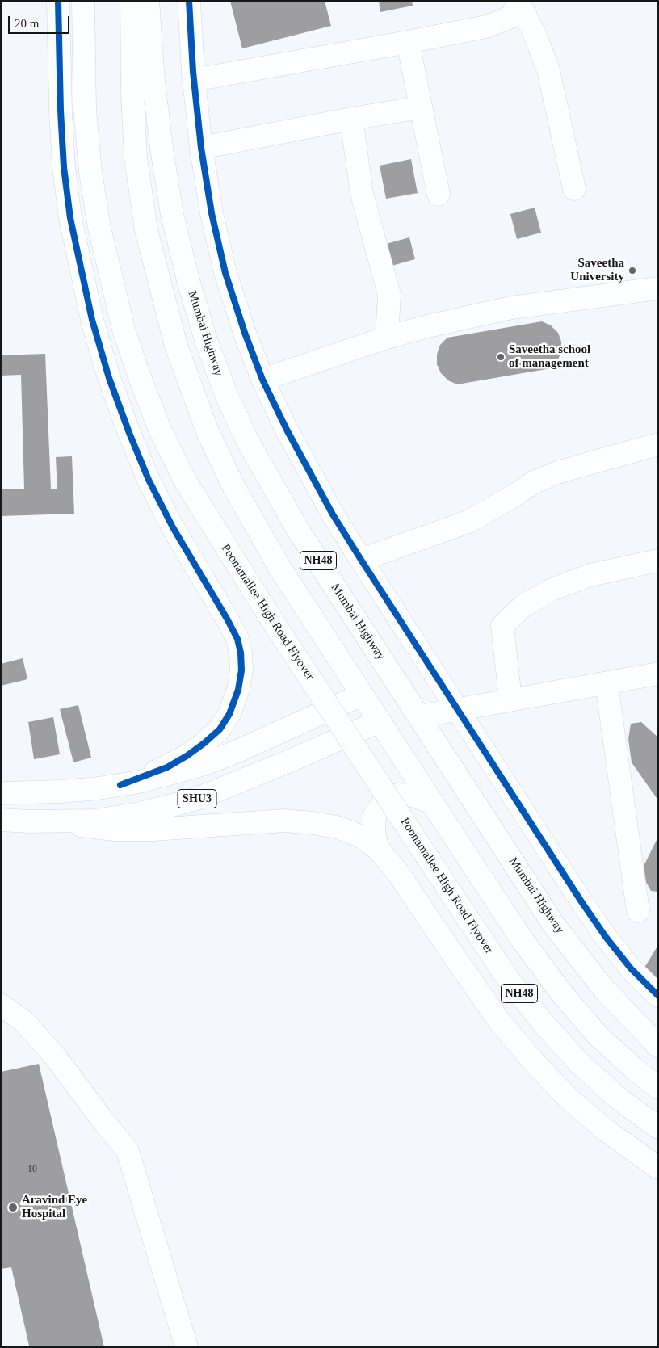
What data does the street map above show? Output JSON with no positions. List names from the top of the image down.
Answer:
{
  "streets": {
    "main road": [
      "Mumbai Highway",
      "NH48",
      "Poonamallee High Road Flyover",
      "SHU3"
    ]
  },
  "places": ["Saveetha University", "Saveetha school of management", "Aravind Eye Hospital"],
  "house_numbers": ["10"],
  "scale_bar": "20 m"
}
